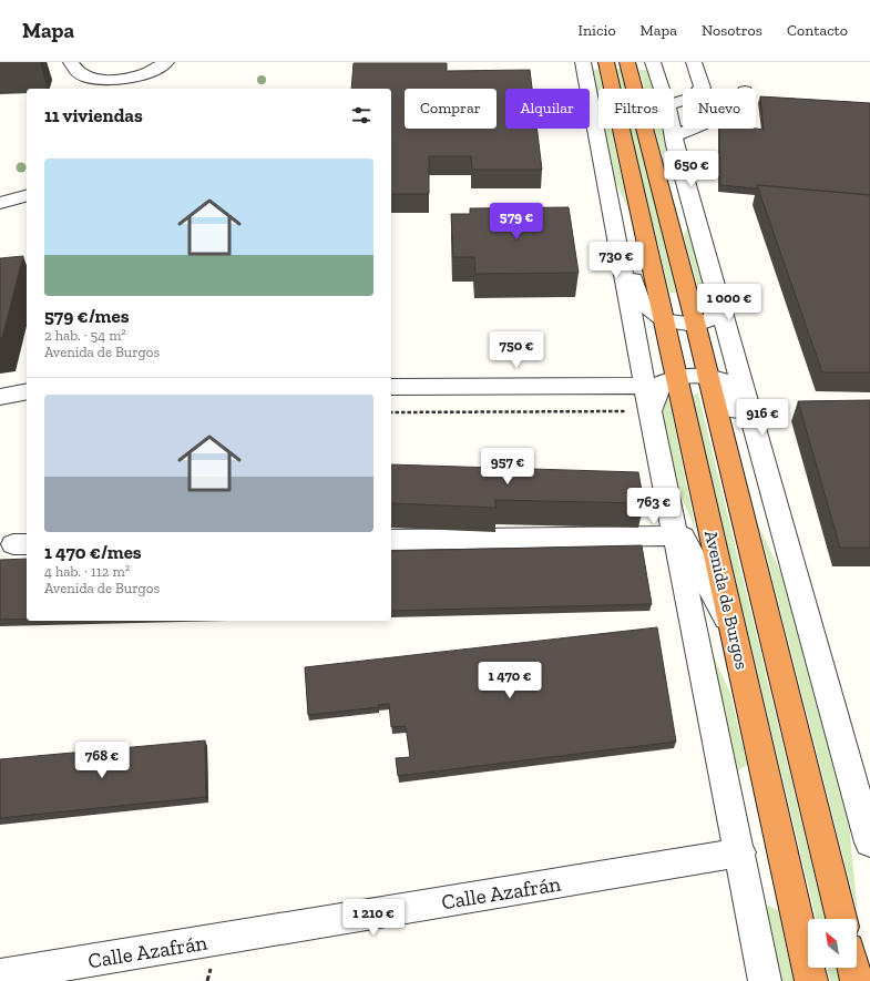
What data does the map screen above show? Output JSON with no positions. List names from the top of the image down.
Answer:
{
  "streets": {
    "highway": ["Avenida de Burgos"],
    "street": ["Calle Azafrán"]
  },
  "crossings": [
    ["Avenida de Burgos", "Calle Azafrán"]
  ],
  "north": "top left",
  "page": {
    "header": "Mapa",
    "nav": [
      "Inicio",
      "Mapa",
      "Nosotros",
      "Contacto"
    ],
    "chip": [
      "Comprar",
      "Alquilar",
      "Filtros",
      "Nuevo"
    ],
    "heading": "11 viviendas",
    "list": [
      {
        "name": "579 €/mes",
        "note": "2 hab. · 54 m² · Avenida de Burgos"
      },
      {
        "name": "1 470 €/mes",
        "note": "4 hab. · 112 m² · Avenida de Burgos"
      }
    ],
    "price": [
      "650 €",
      "579 €",
      "730 €",
      "1 000 €",
      "750 €",
      "916 €",
      "957 €",
      "763 €",
      "1 470 €",
      "768 €",
      "1 210 €"
    ]
  }
}
